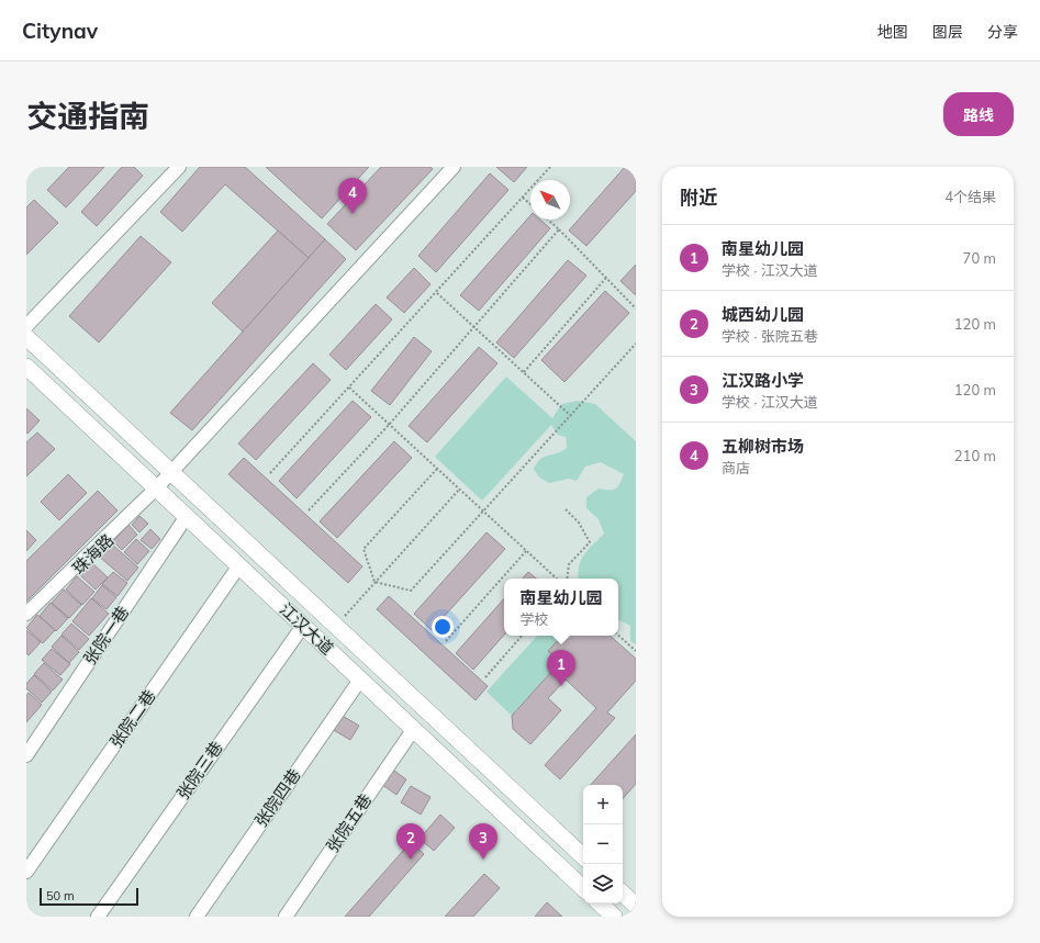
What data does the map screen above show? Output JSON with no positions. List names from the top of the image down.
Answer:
{
  "streets": {
    "main road": ["江汉大道"],
    "street": [
      "珠海路",
      "张院一巷",
      "张院二巷",
      "张院三巷",
      "张院四巷",
      "张院五巷"
    ]
  },
  "crossings": [
    ["珠海路", "江汉大道"],
    ["江汉大道", "张院一巷"],
    ["江汉大道", "张院二巷"],
    ["江汉大道", "张院三巷"],
    ["江汉大道", "张院四巷"],
    ["江汉大道", "张院五巷"]
  ],
  "scale_bar": "50 m",
  "north": "top left",
  "page": {
    "header": "Citynav",
    "nav": ["地图", "图层", "分享"],
    "title": "交通指南",
    "buttons": "路线",
    "heading": ["附近", "4个结果"],
    "pins": [
      "4",
      "1",
      "2",
      "3"
    ],
    "list": [
      {
        "mark": "1",
        "name": "南星幼儿园",
        "note": "学校 · 江汉大道",
        "value": "70 m"
      },
      {
        "mark": "2",
        "name": "城西幼儿园",
        "note": "学校 · 张院五巷",
        "value": "120 m"
      },
      {
        "mark": "3",
        "name": "江汉路小学",
        "note": "学校 · 江汉大道",
        "value": "120 m"
      },
      {
        "mark": "4",
        "name": "五柳树市场",
        "note": "商店",
        "value": "210 m"
      }
    ],
    "popup": ["南星幼儿园", "学校"],
    "map_buttons": ["+", "−"],
    "scale": "50 m"
  }
}
